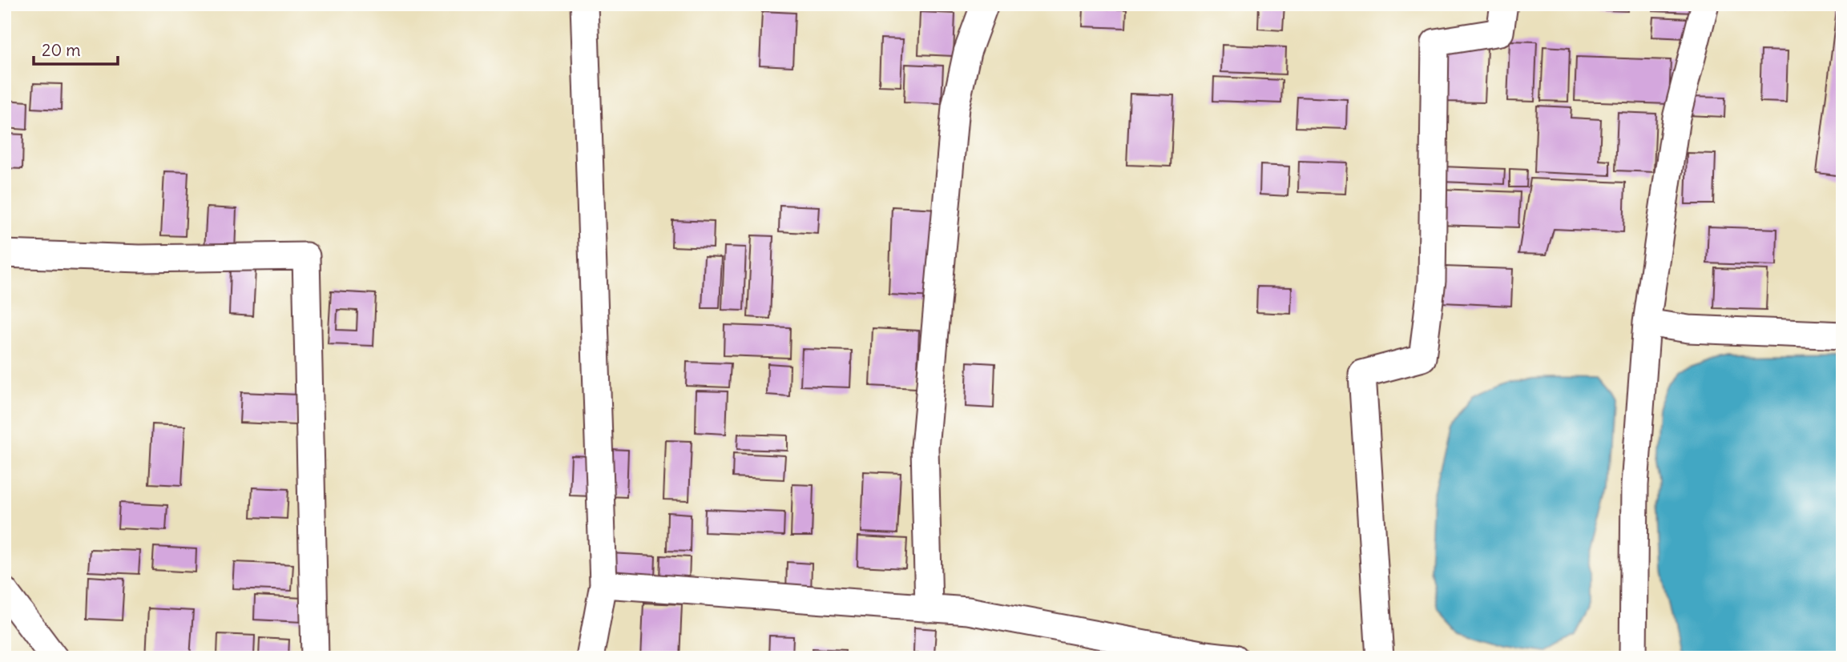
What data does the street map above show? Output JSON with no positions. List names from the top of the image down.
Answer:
{
  "scale_bar": "20 m"
}
